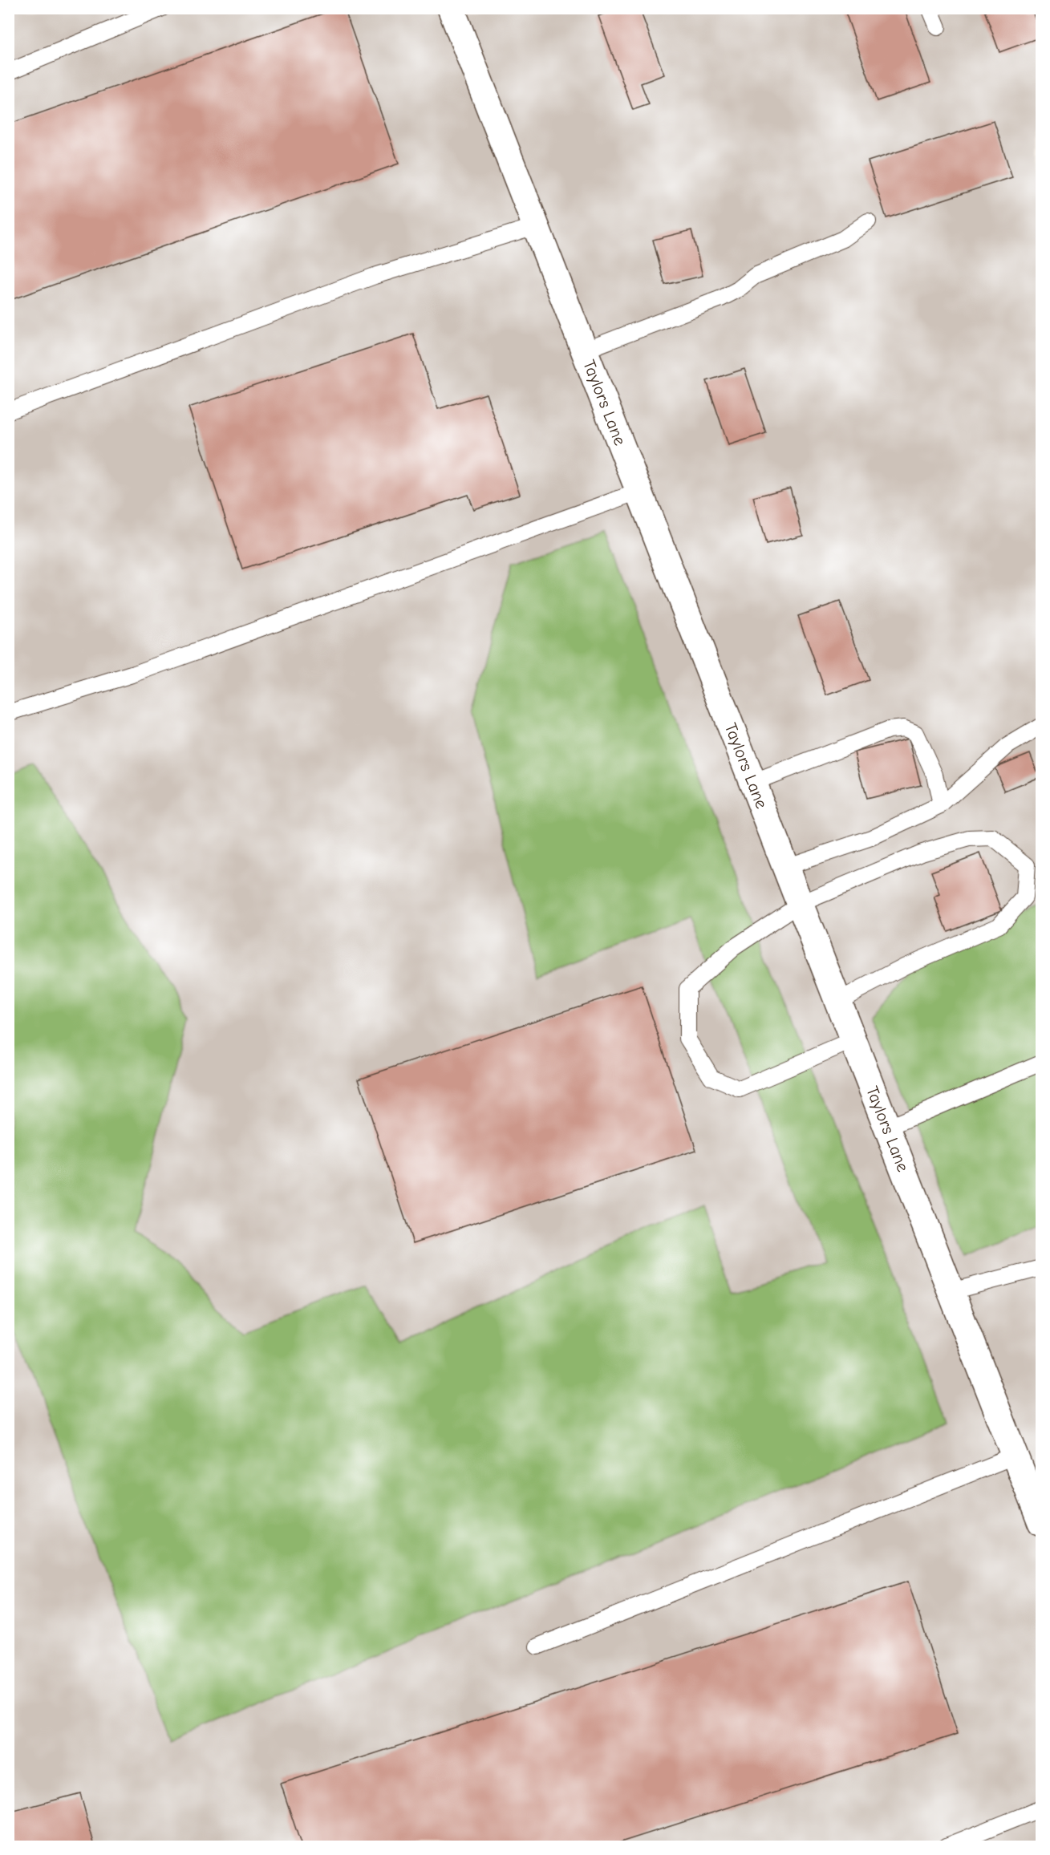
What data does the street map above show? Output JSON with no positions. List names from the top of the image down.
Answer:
{
  "streets": {
    "street": ["Taylors Lane"]
  }
}
